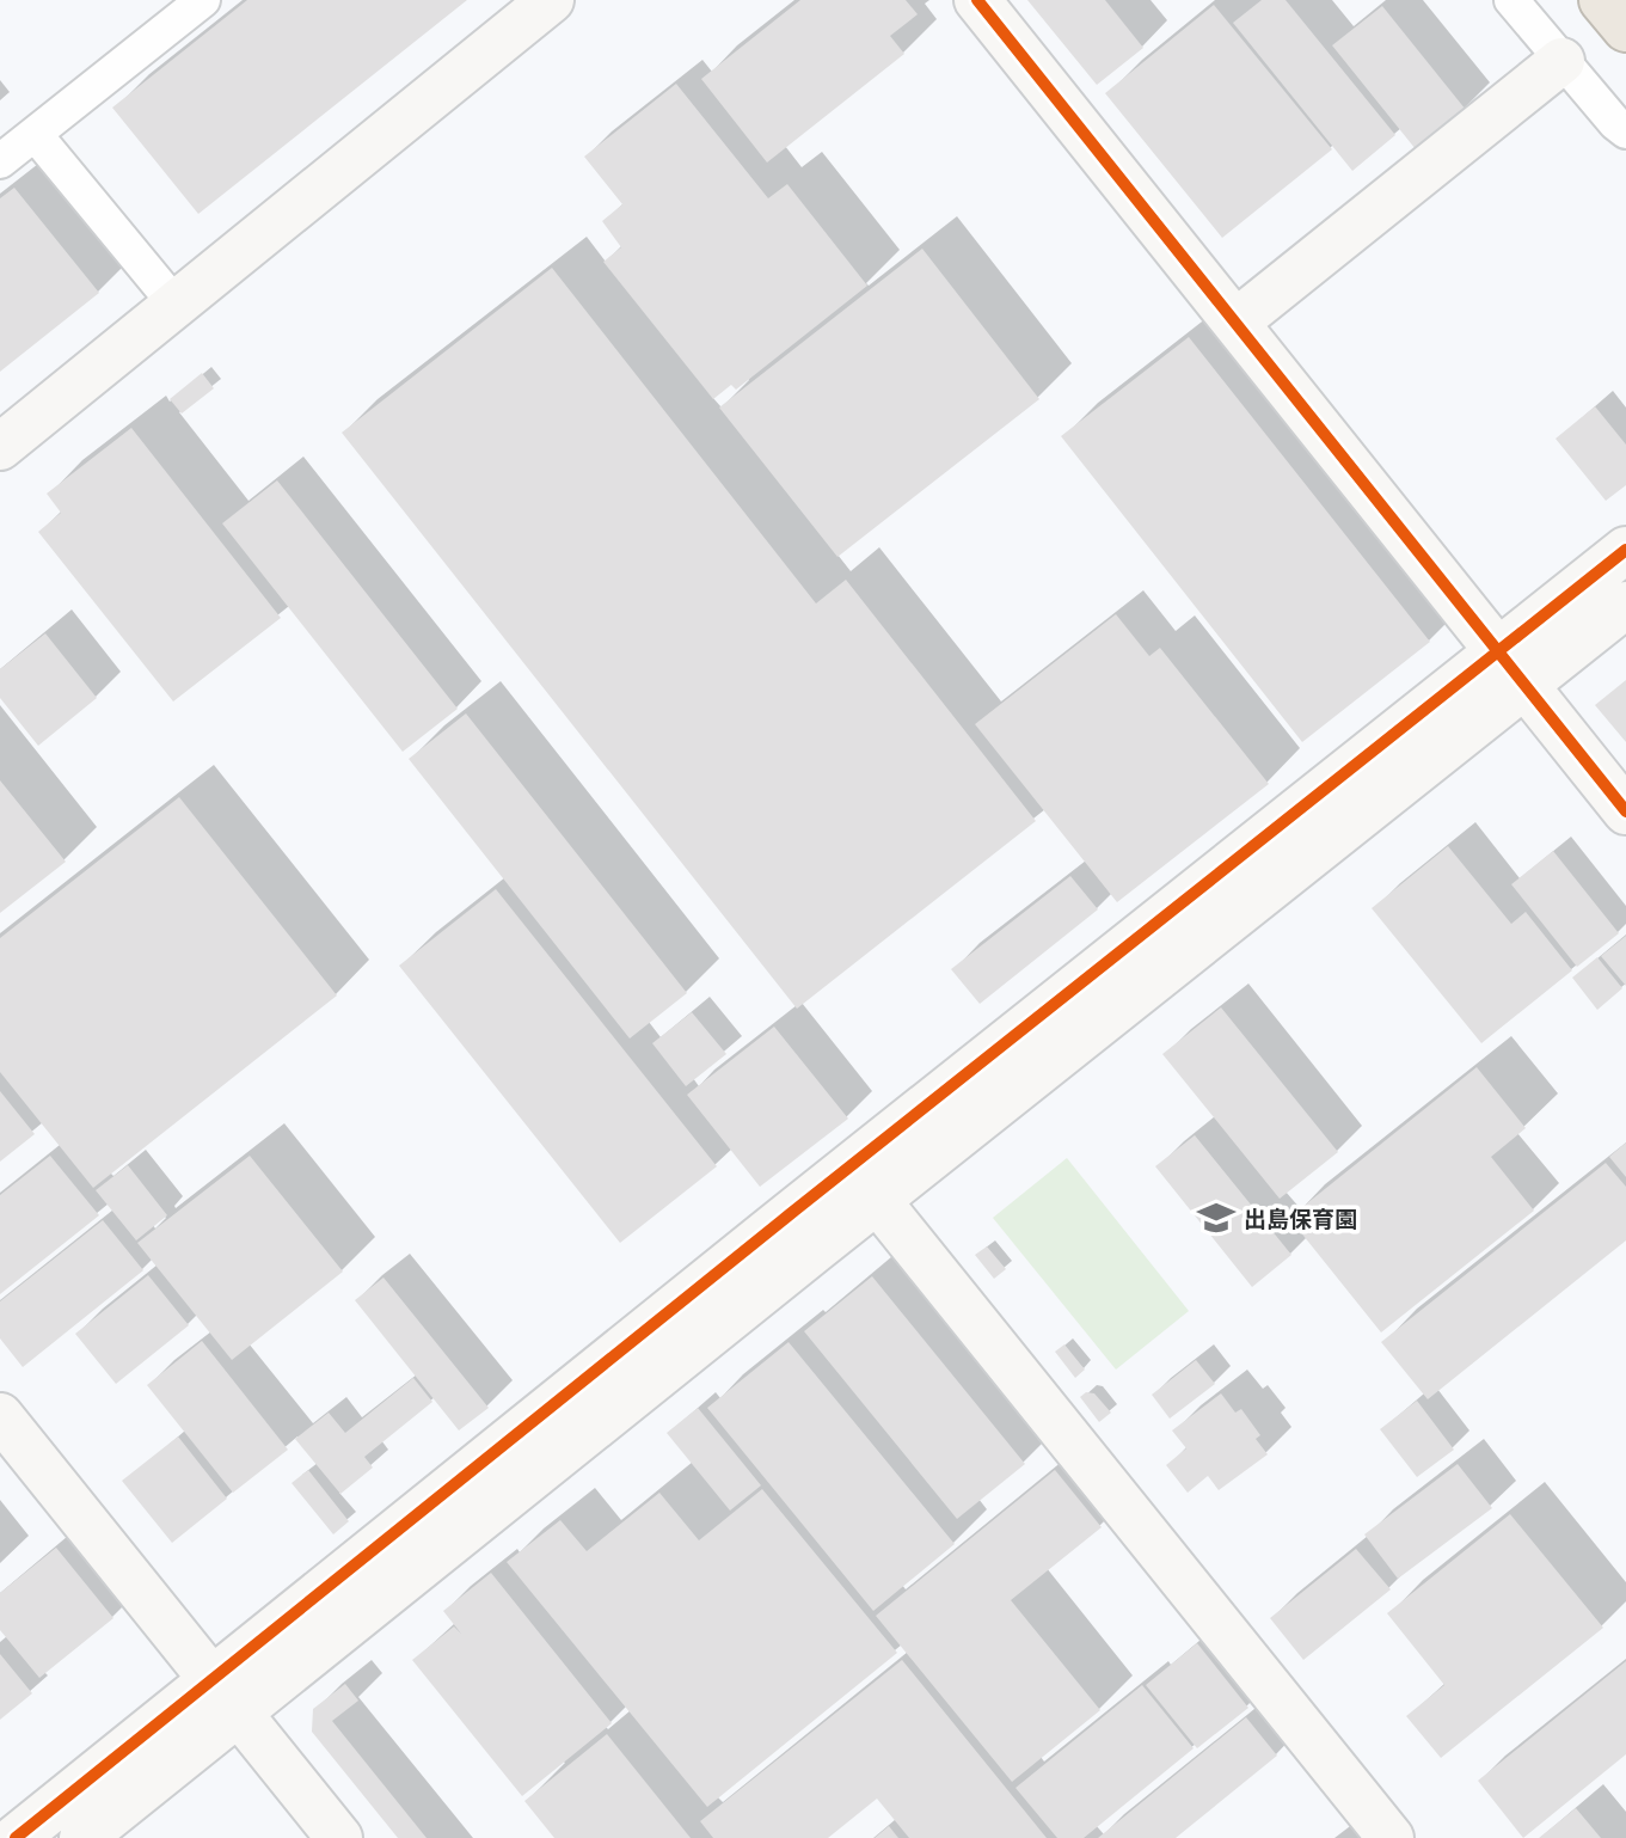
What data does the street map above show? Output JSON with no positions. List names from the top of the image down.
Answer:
{
  "places": {
    "school or university": ["出島保育園"]
  }
}
